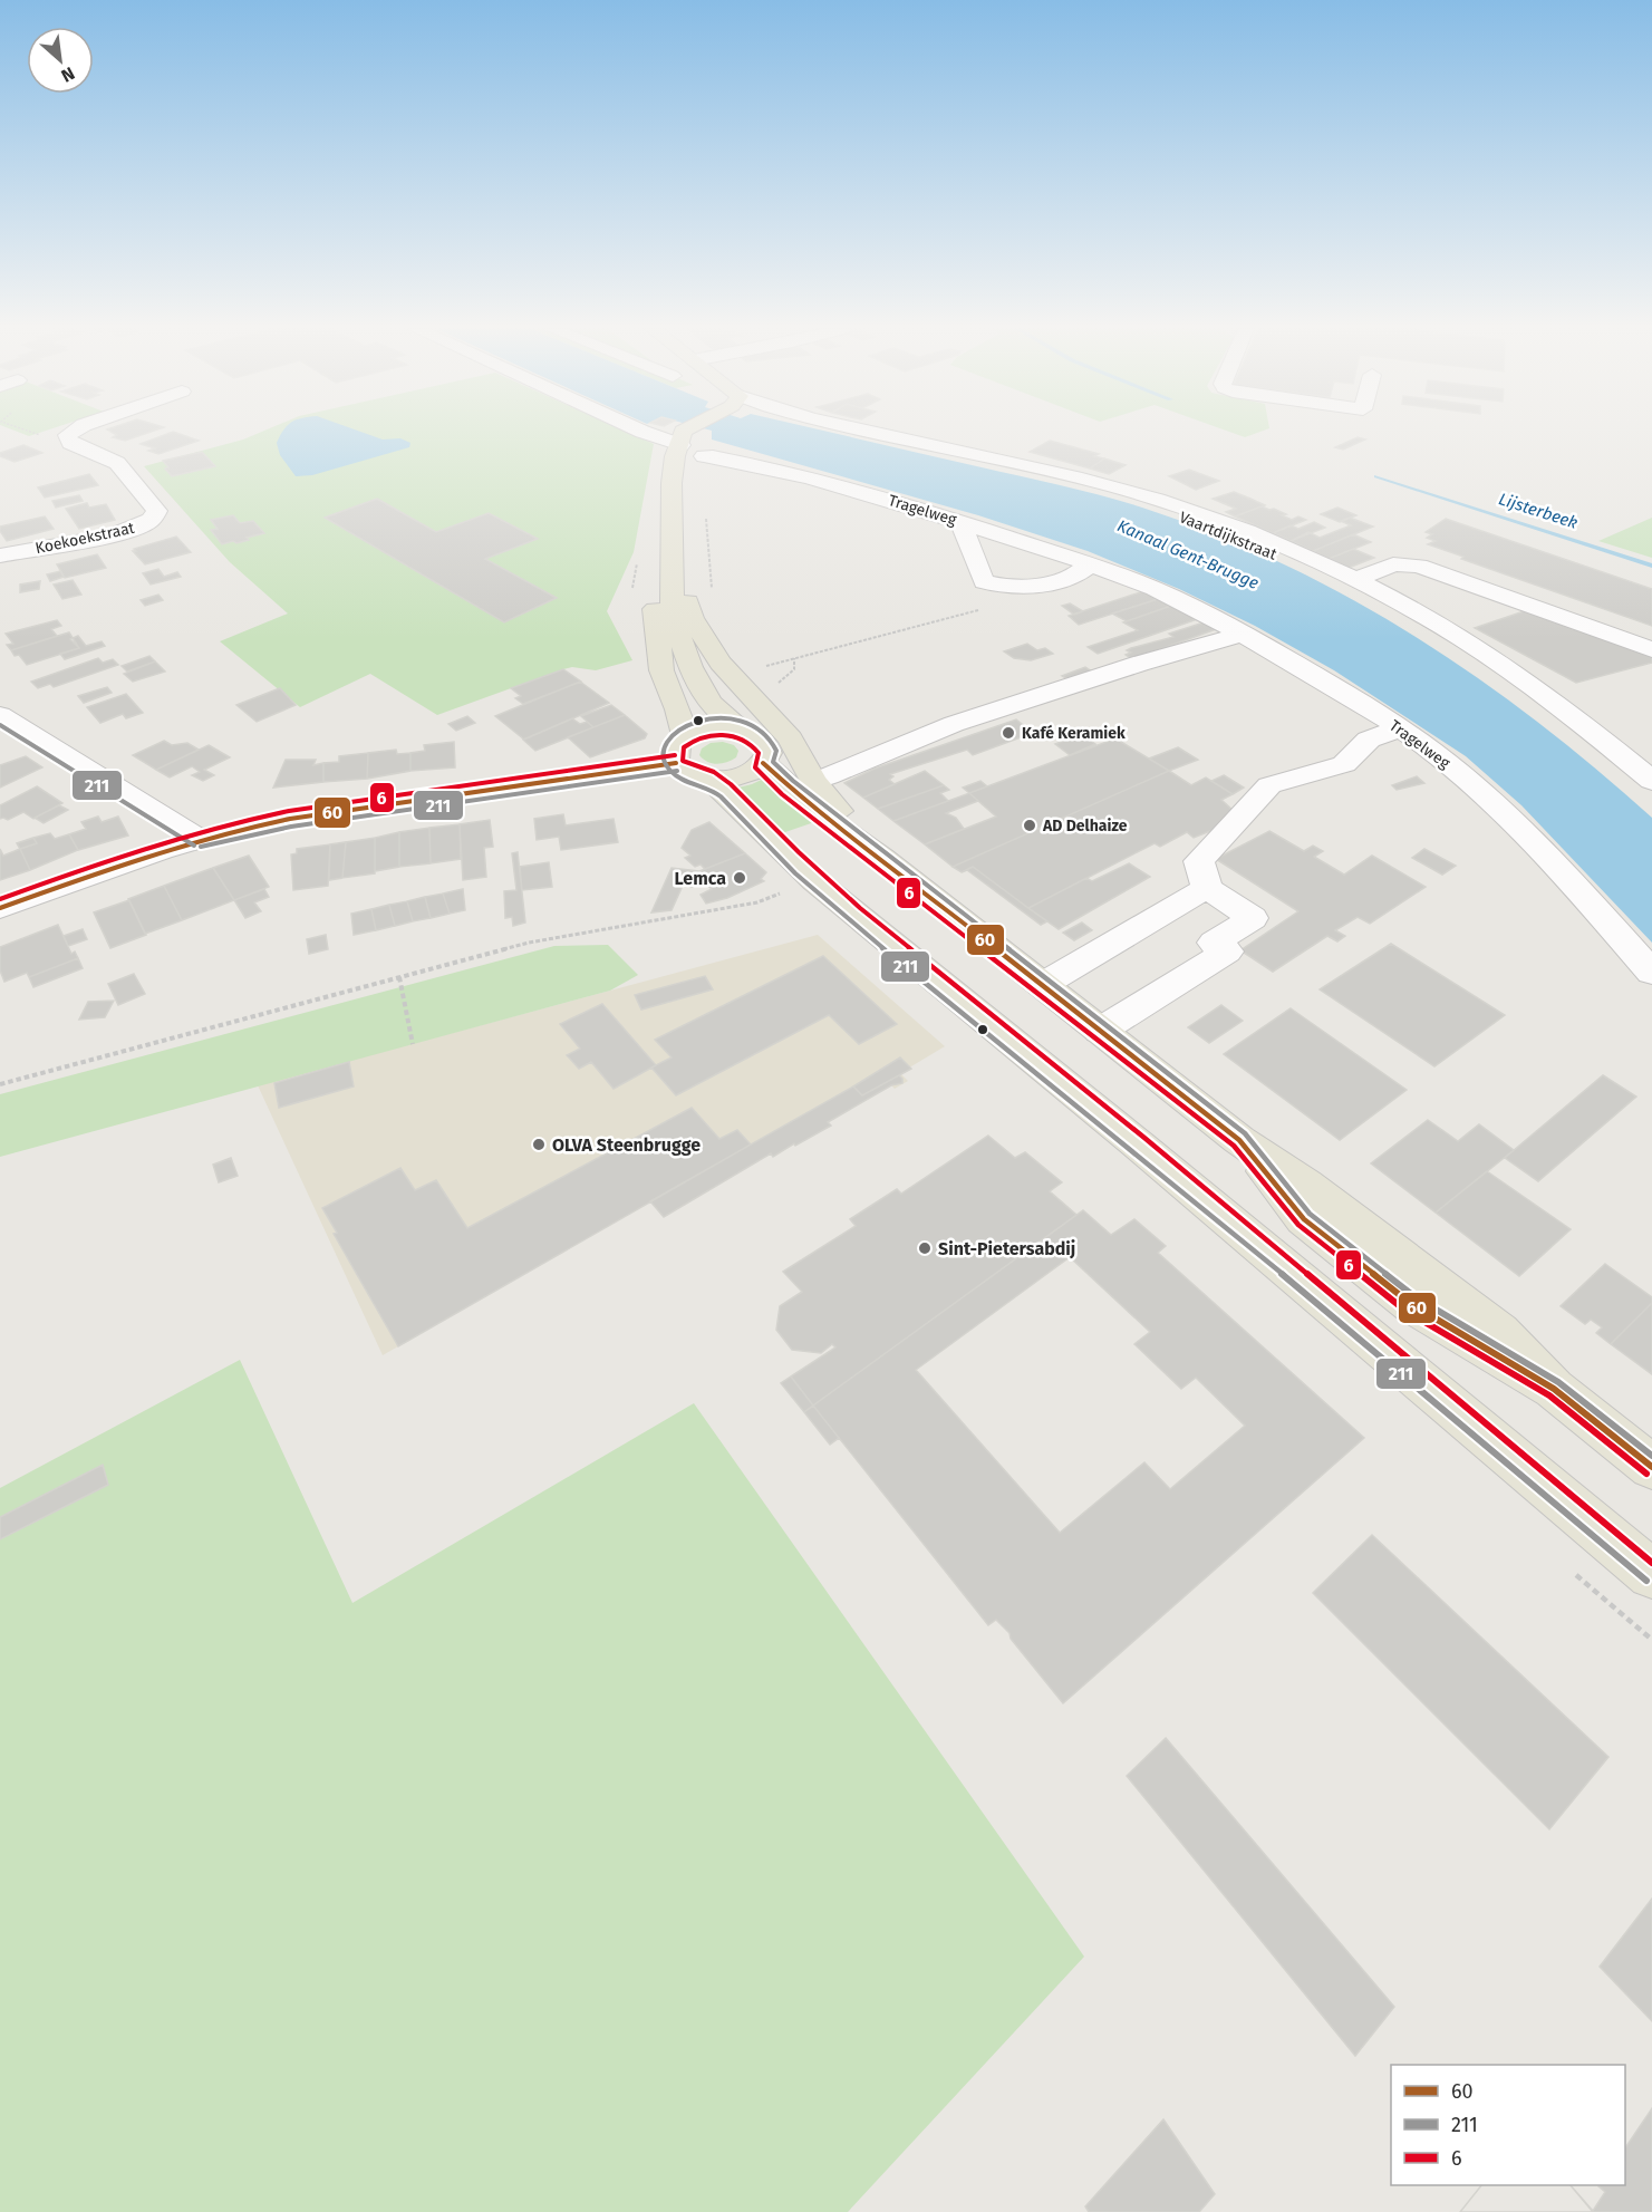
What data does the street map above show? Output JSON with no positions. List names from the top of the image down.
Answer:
{
  "streets": {
    "street": ["Tragelweg", "Vaartdijkstraat", "Koekoekstraat"]
  },
  "water": ["Lijsterbeek", "Kanaal Gent-Brugge"],
  "places": [
    "Kafé Keramiek",
    "AD Delhaize",
    "Lemca",
    "OLVA Steenbrugge",
    "Sint-Pietersabdij"
  ],
  "lines": ["transit line 211", "transit line 6", "transit line 60"],
  "legend": ["60", "211", "6"],
  "north": "bottom right"
}
